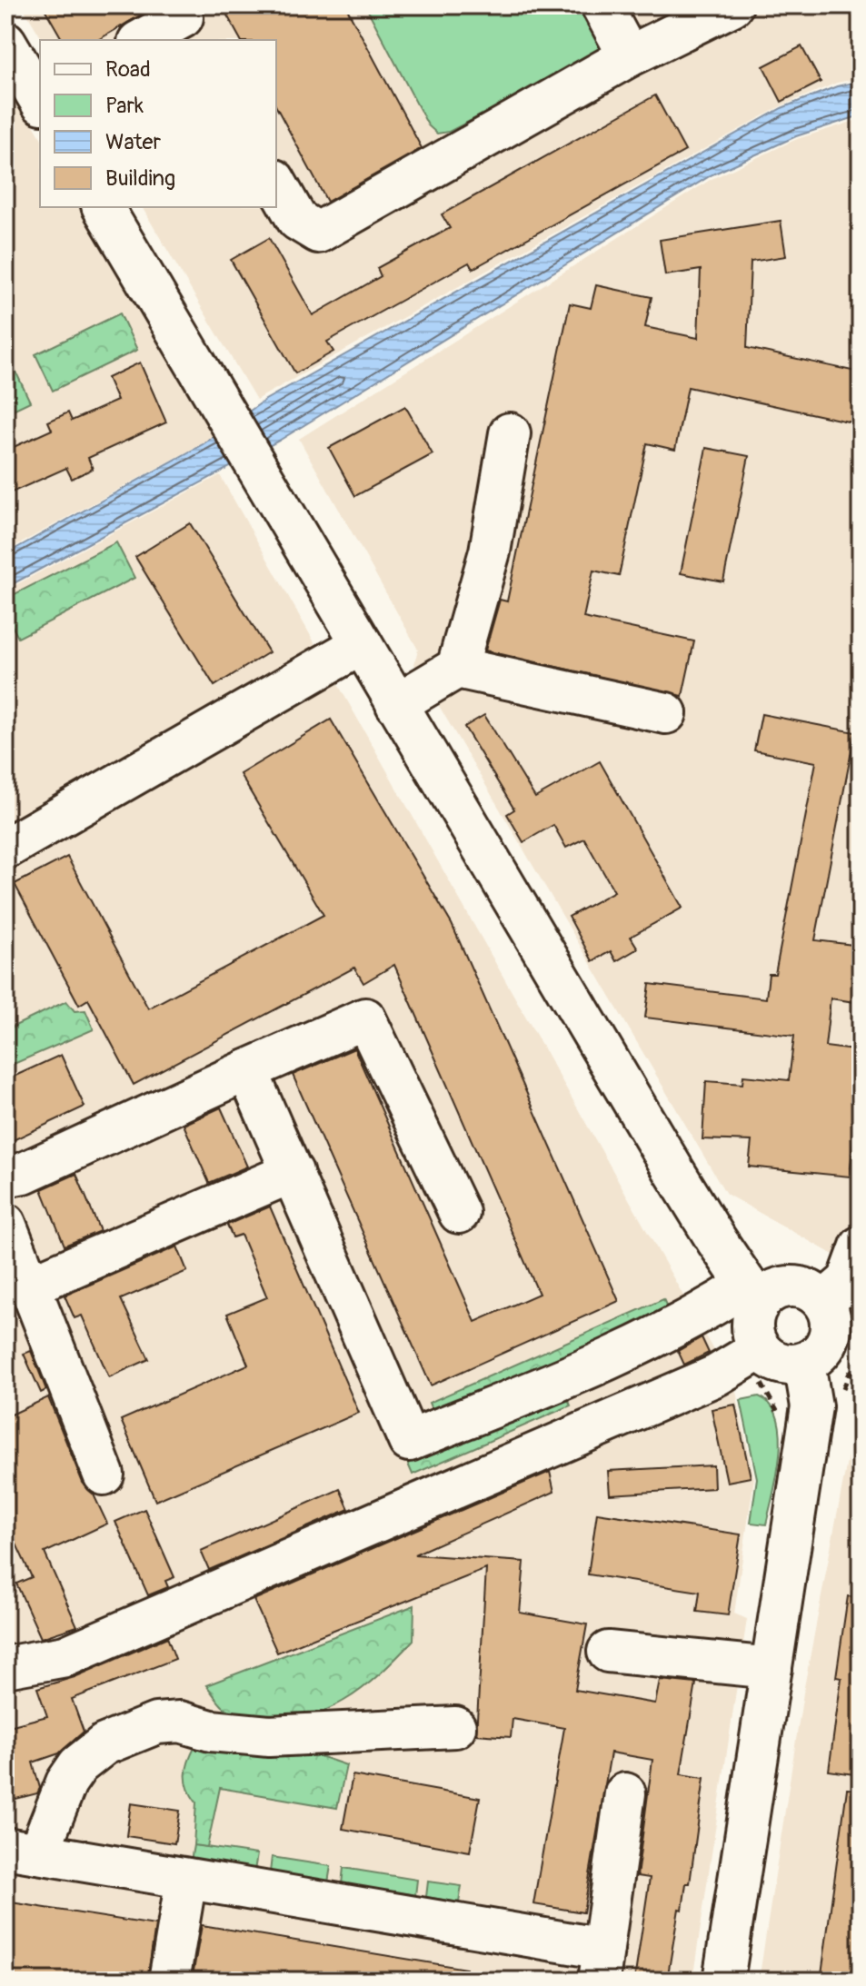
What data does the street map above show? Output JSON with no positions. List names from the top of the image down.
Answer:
{
  "legend": [
    "Road",
    "Park",
    "Water",
    "Building"
  ]
}
